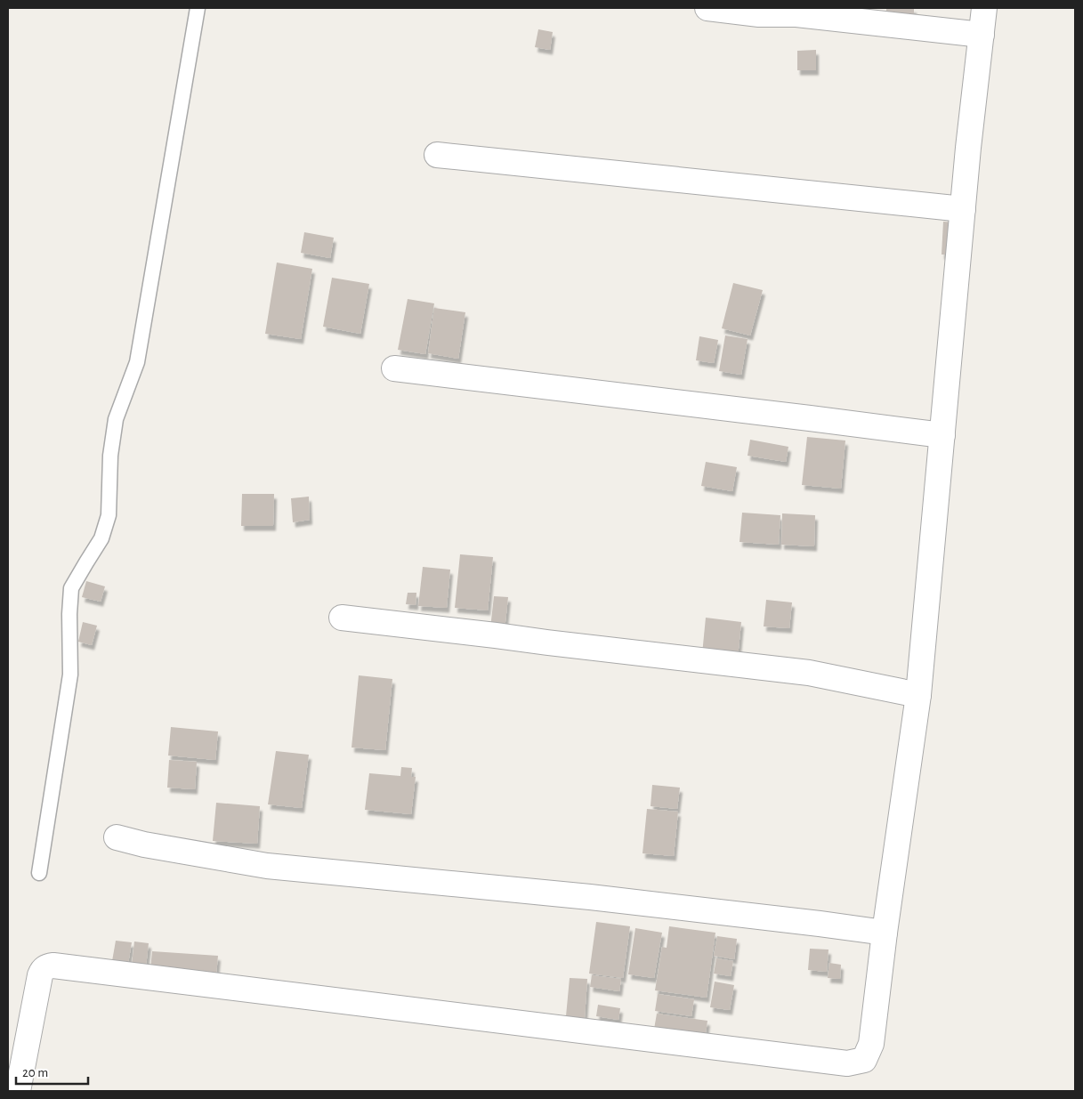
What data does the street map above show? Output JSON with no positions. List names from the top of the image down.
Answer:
{
  "scale_bar": "20 m"
}
